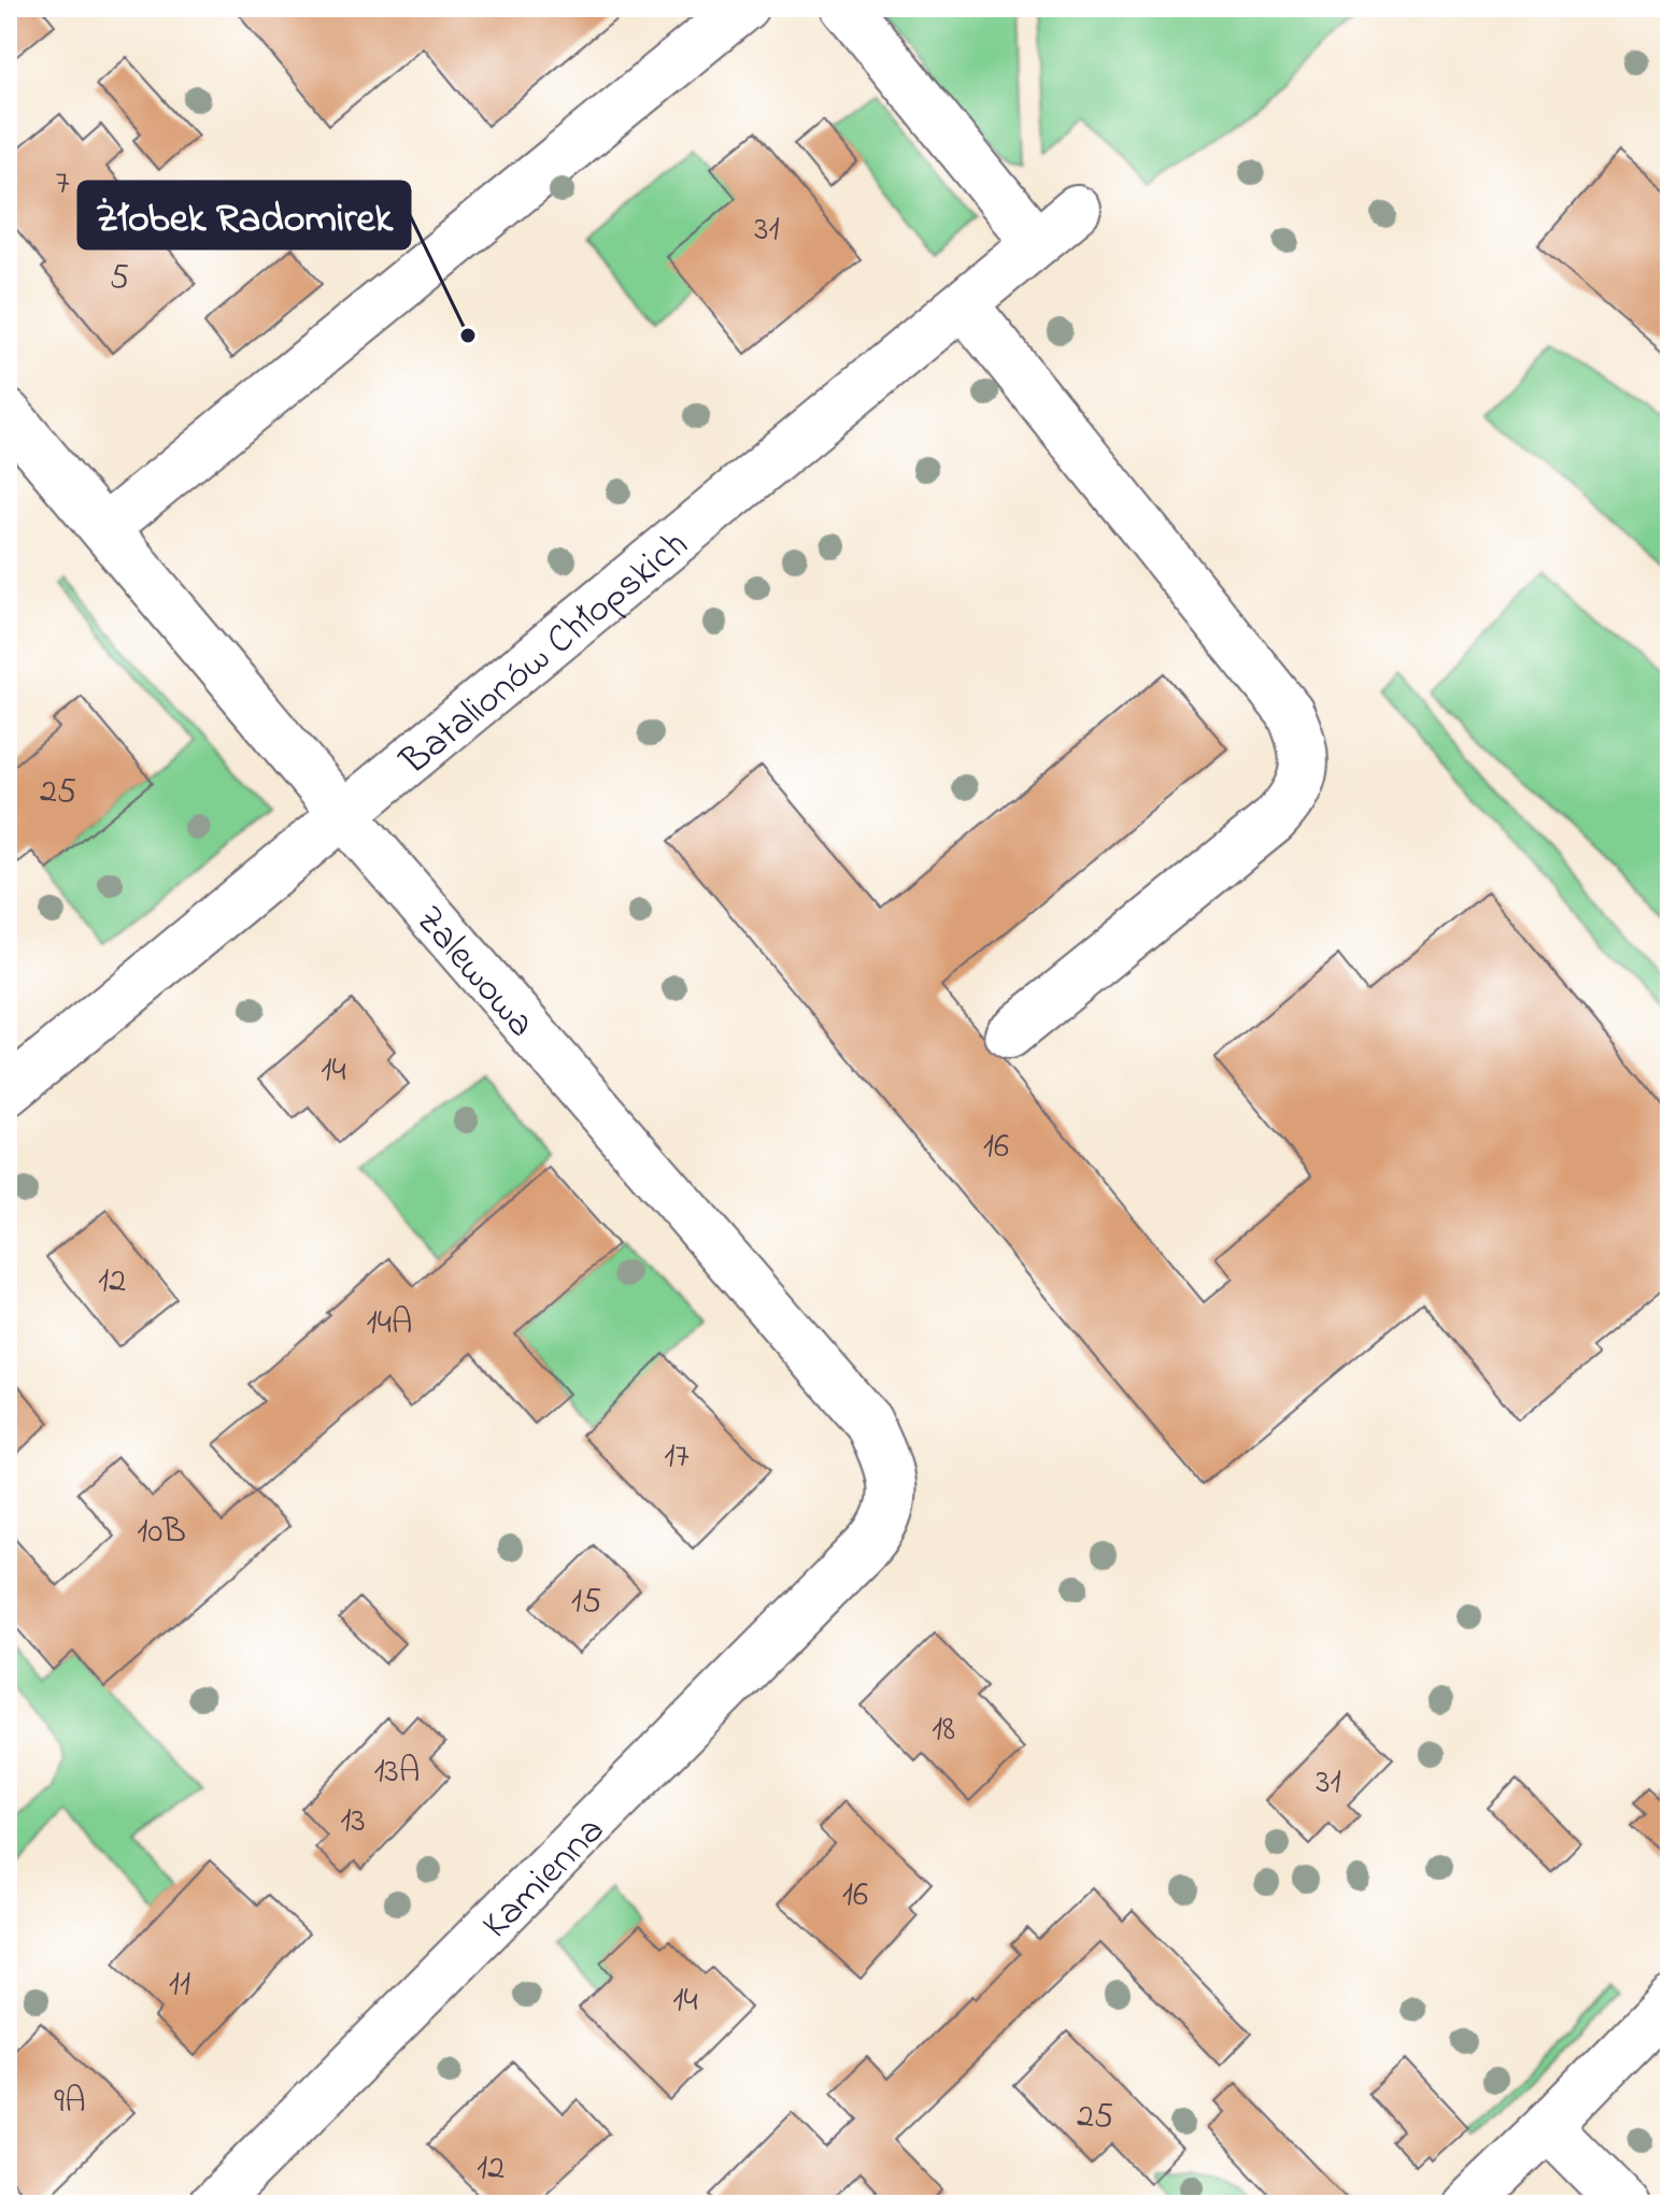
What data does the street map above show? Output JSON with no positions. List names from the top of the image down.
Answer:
{
  "streets": {
    "street": ["Batalionów Chłopskich", "Zalewowa", "Kamienna"]
  },
  "crossings": [
    ["Batalionów Chłopskich", "Zalewowa"],
    ["Zalewowa", "Kamienna"]
  ],
  "places": ["Żłobek Radomirek"],
  "house_numbers": [
    "7",
    "31",
    "5",
    "25",
    "14",
    "16",
    "12",
    "14A",
    "17",
    "10B",
    "15",
    "18",
    "13A",
    "31",
    "13",
    "16",
    "11",
    "14",
    "9A",
    "25",
    "12"
  ]
}
